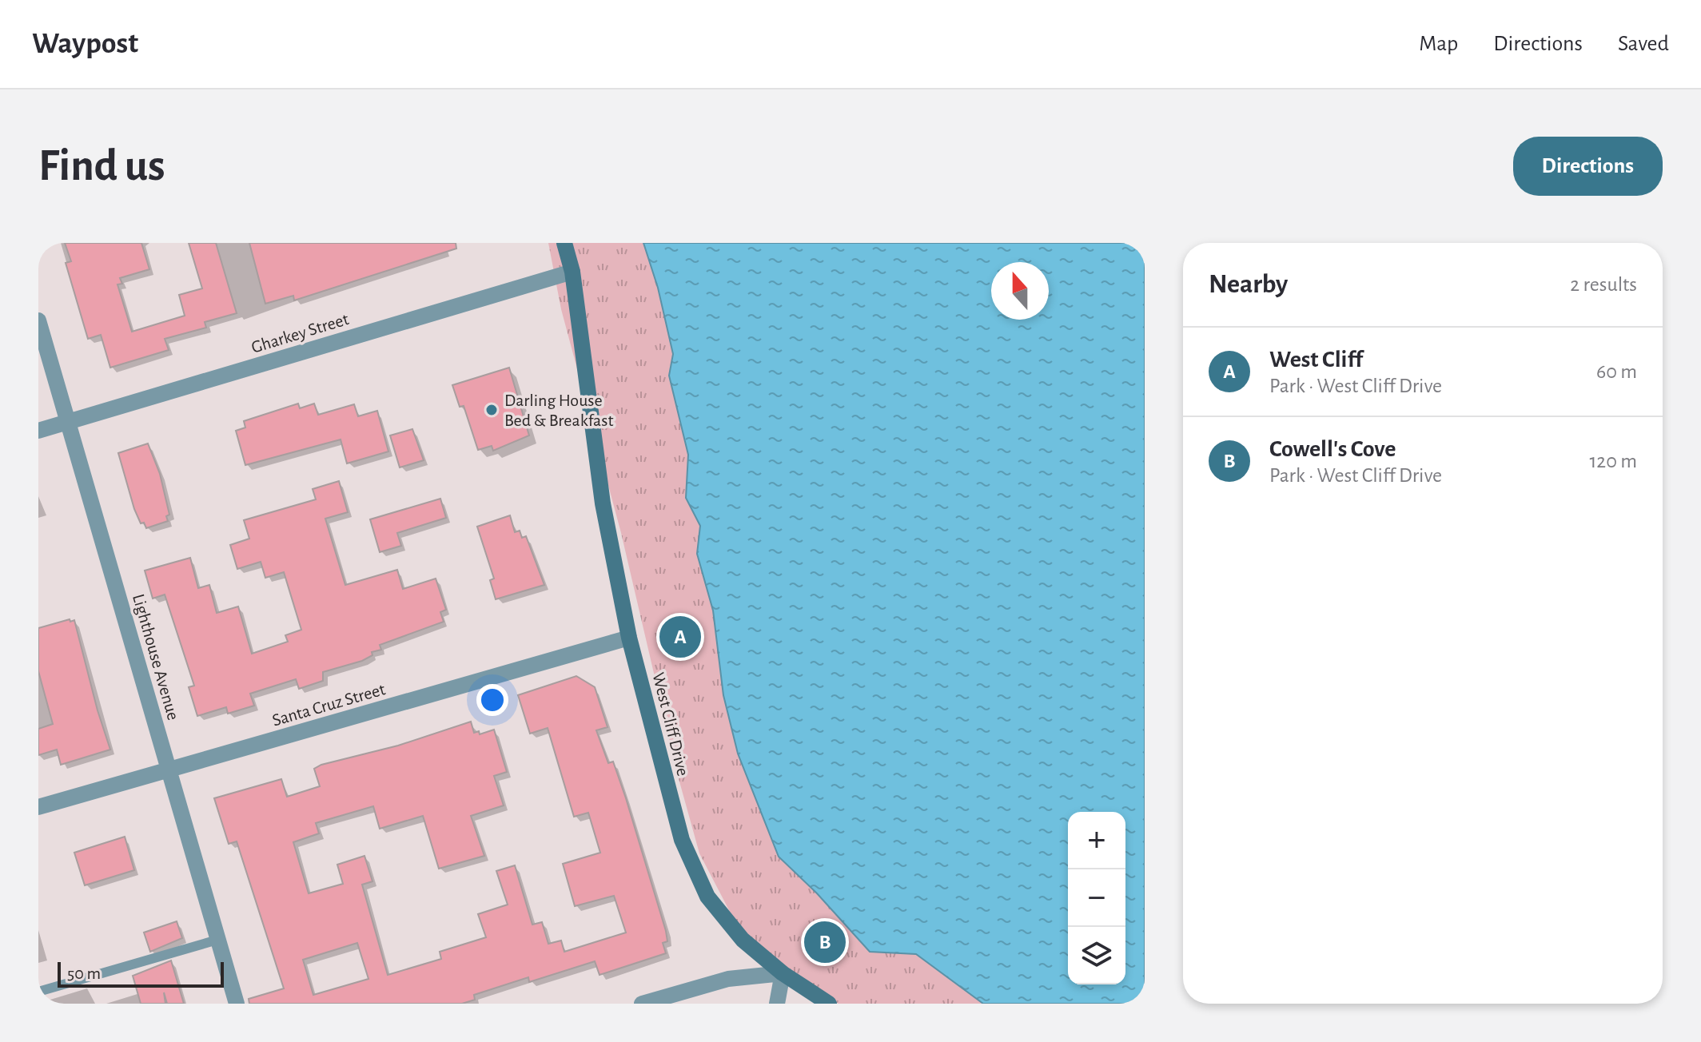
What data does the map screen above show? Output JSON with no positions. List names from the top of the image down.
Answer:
{
  "streets": {
    "street": [
      "Gharkey Street",
      "Lighthouse Avenue",
      "Santa Cruz Street",
      "West Cliff Drive"
    ]
  },
  "crossings": [
    ["Gharkey Street", "Lighthouse Avenue"],
    ["Gharkey Street", "West Cliff Drive"],
    ["Lighthouse Avenue", "Santa Cruz Street"],
    ["Santa Cruz Street", "West Cliff Drive"]
  ],
  "places": ["Darling House Bed & Breakfast"],
  "scale_bar": "50 m",
  "north": "top",
  "page": {
    "header": "Waypost",
    "nav": ["Map", "Directions", "Saved"],
    "buttons": "Directions",
    "title": "Find us",
    "heading": ["Nearby", "2 results"],
    "list": [
      {
        "mark": "A",
        "name": "West Cliff",
        "note": "Park · West Cliff Drive",
        "value": "60 m"
      },
      {
        "mark": "B",
        "name": "Cowell's Cove",
        "note": "Park · West Cliff Drive",
        "value": "120 m"
      }
    ],
    "pins": ["A", "B"],
    "map_buttons": ["+", "−"],
    "scale": "50 m"
  }
}
